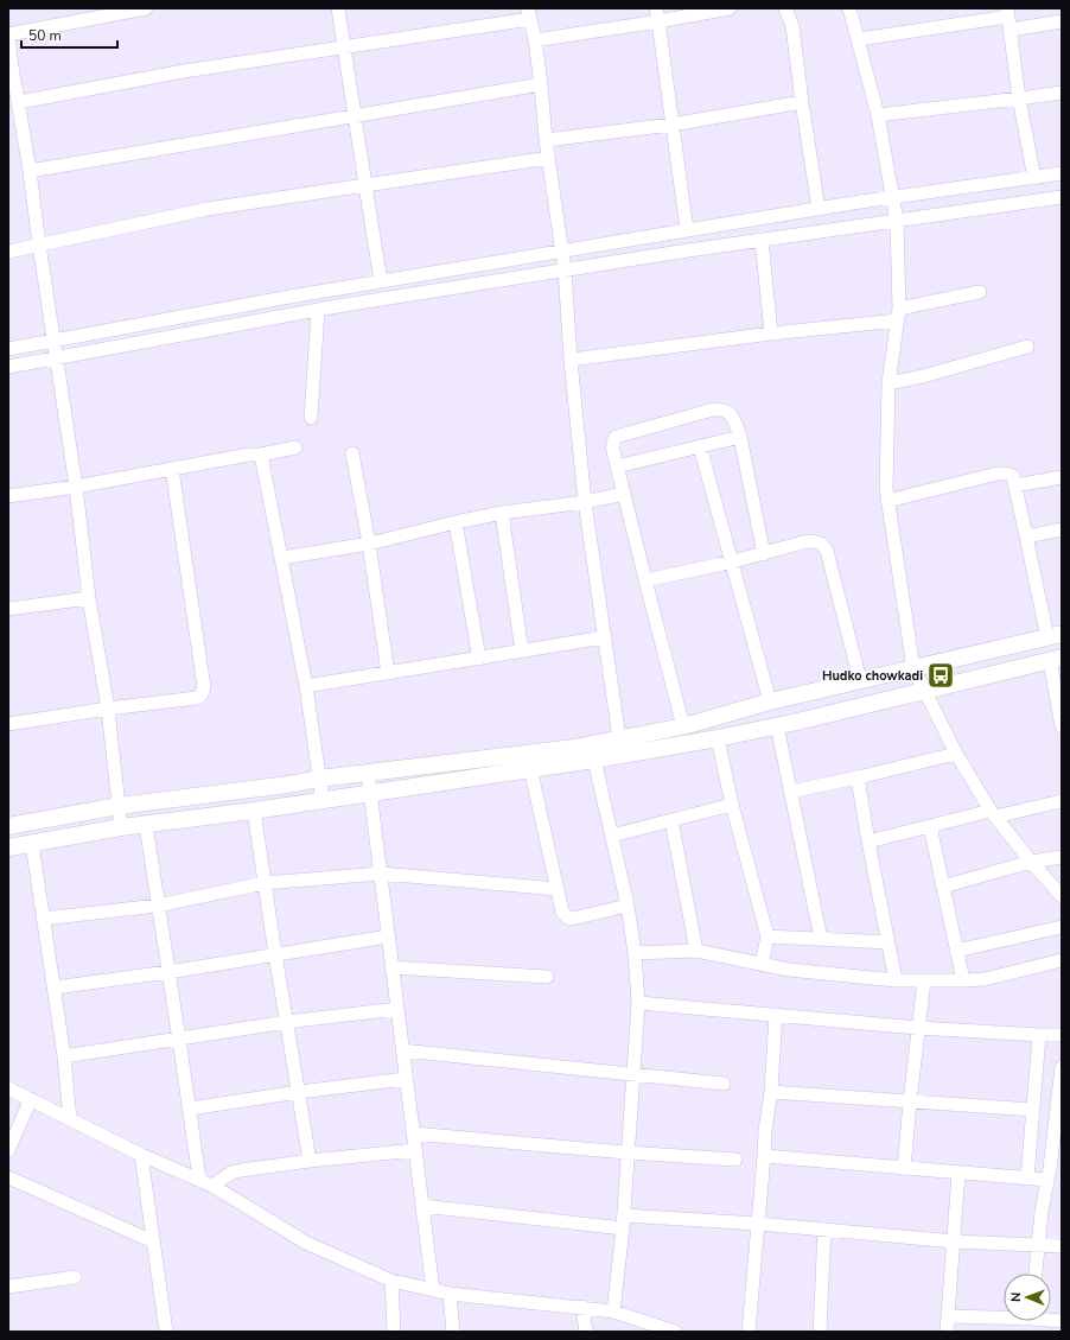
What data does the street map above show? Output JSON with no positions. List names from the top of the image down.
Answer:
{
  "places": {
    "bus stop": ["Hudko chowkadi"]
  },
  "scale_bar": "50 m",
  "north": "left"
}
